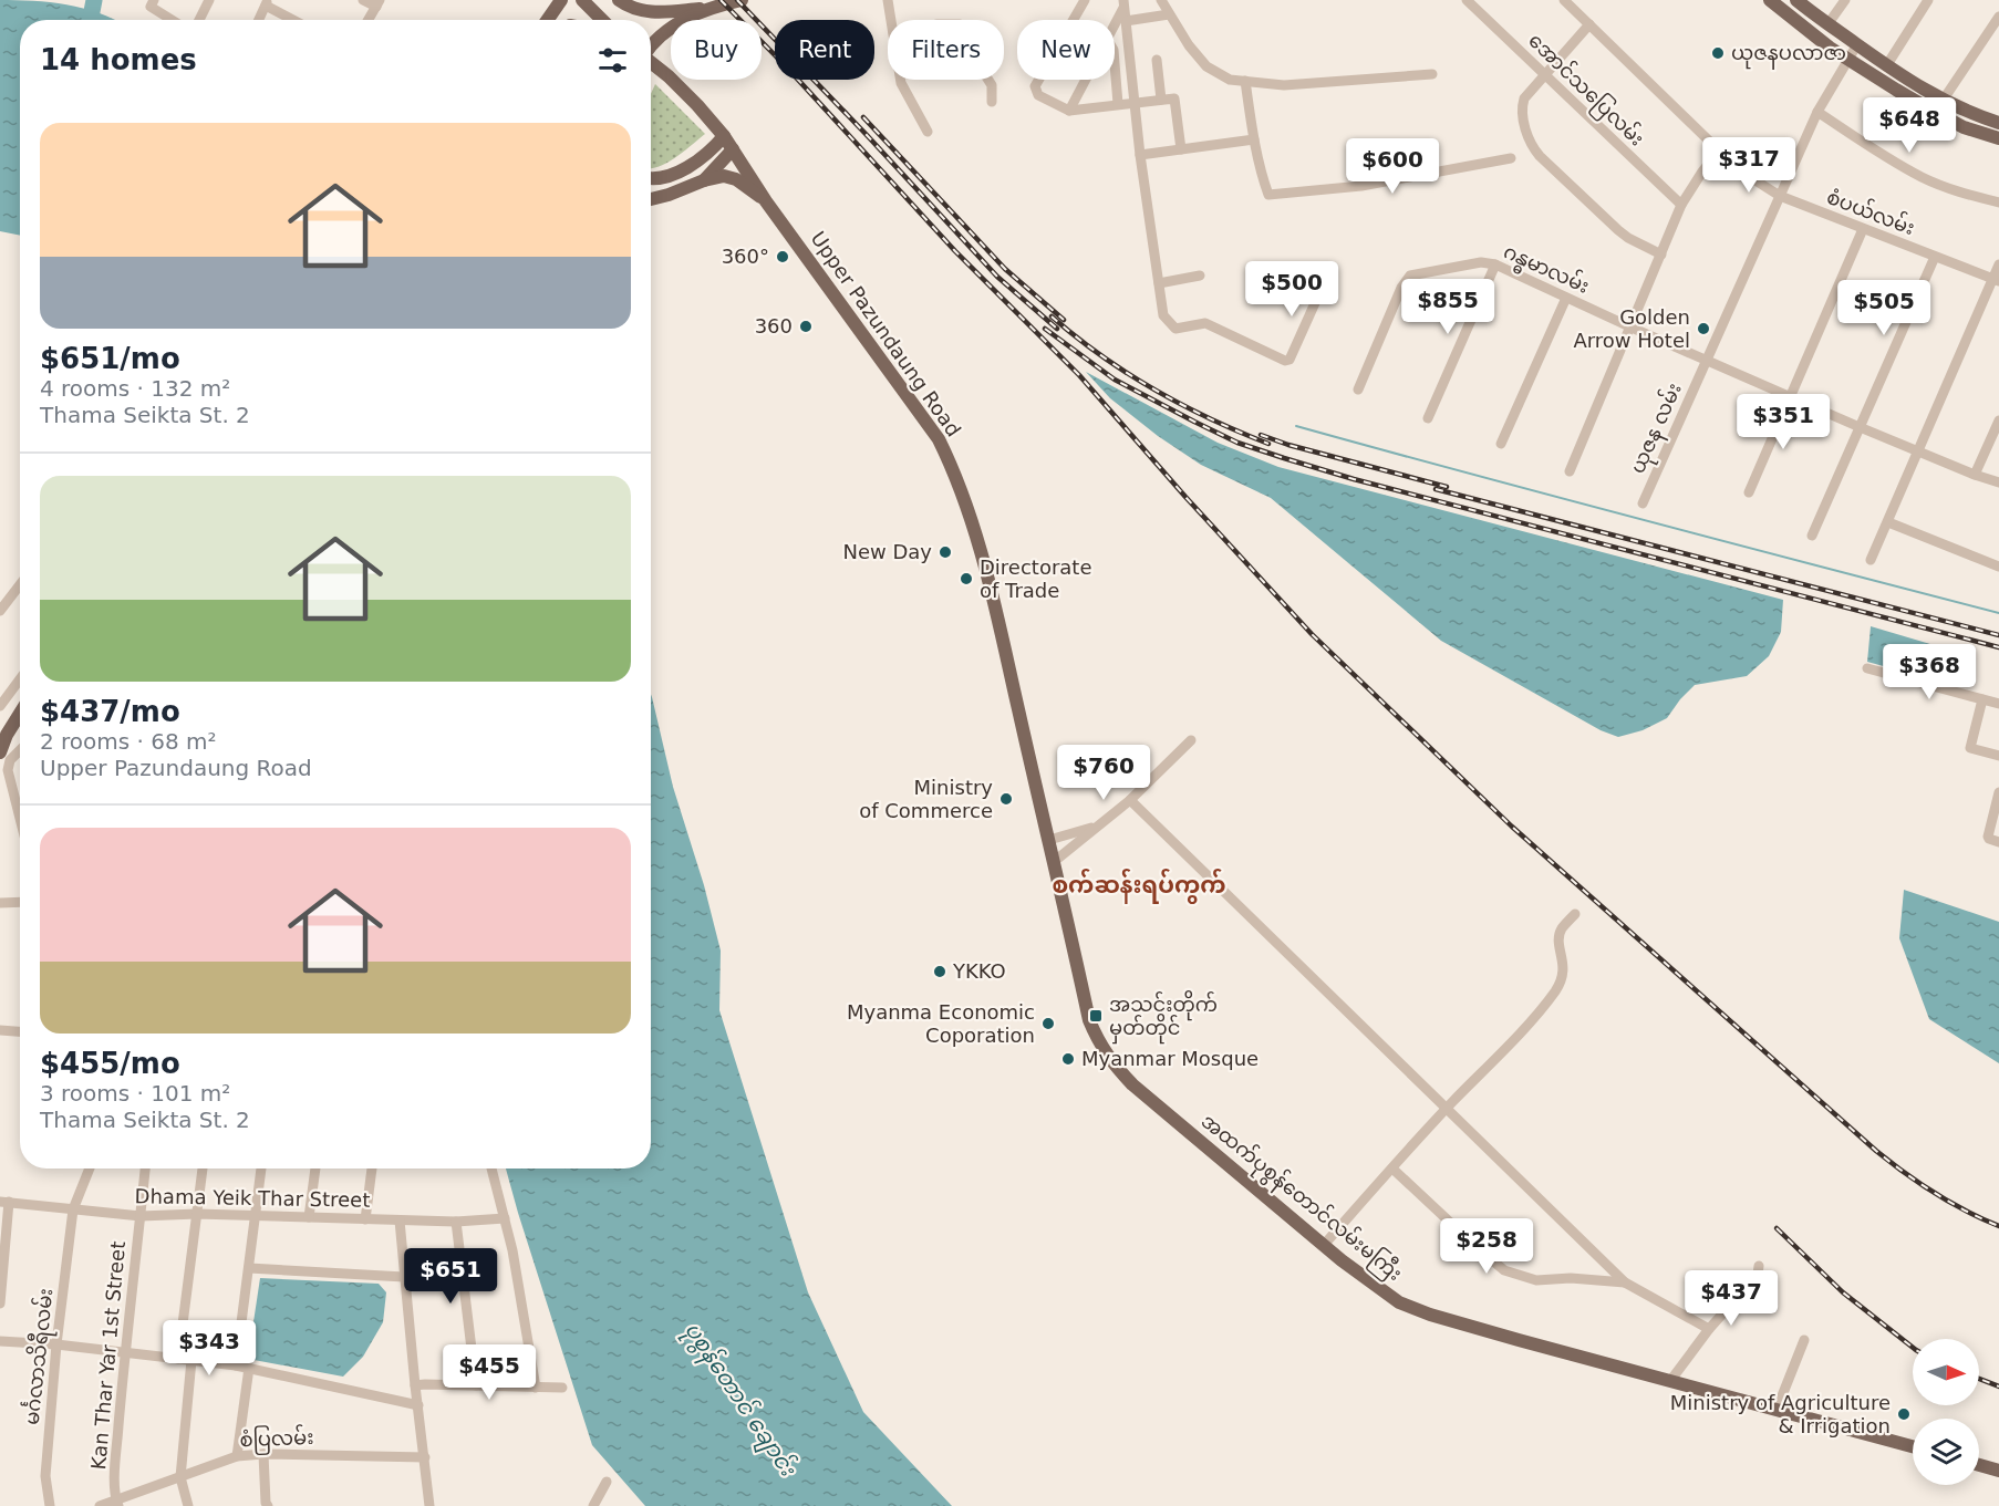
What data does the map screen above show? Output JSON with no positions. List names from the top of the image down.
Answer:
{
  "streets": {
    "main road": ["Upper Pazundaung Road", "အထက်ပုစွန်တောင်လမ်းမကြီး"],
    "street": [
      "အောင်သပြေလမ်း",
      "စံပယ်လမ်း",
      "ဂန္ဓမာလမ်း",
      "ယုဇန လမ်း",
      "Dhama Yeik Thar Street",
      "Kan Thar Yar 1st Street",
      "မင်္ဂလာသိရီလမ်း",
      "စံပြလမ်း"
    ]
  },
  "crossings": [
    ["စံပယ်လမ်း", "ယုဇန လမ်း"],
    ["ဂန္ဓမာလမ်း", "ယုဇန လမ်း"],
    ["Upper Pazundaung Road", "အထက်ပုစွန်တောင်လမ်းမကြီး"],
    ["Dhama Yeik Thar Street", "Kan Thar Yar 1st Street"],
    ["Dhama Yeik Thar Street", "မင်္ဂလာသိရီလမ်း"],
    ["Kan Thar Yar 1st Street", "စံပြလမ်း"]
  ],
  "districts": ["စက်ဆန်းရပ်ကွက်"],
  "water": ["ပုစွန်တောင် ချောင်း"],
  "places": {
    "other": [
      "ယုဇနပလာဇာ",
      "360°",
      "360",
      "Golden Arrow Hotel",
      "New Day",
      "Directorate of Trade",
      "Ministry of Commerce",
      "YKKO",
      "Myanma Economic Coporation",
      "Myanmar Mosque",
      "Ministry of Agriculture & Irrigation"
    ],
    "transit": ["အသင်းတိုက် မှတ်တိုင်"]
  },
  "north": "right",
  "page": {
    "chip": [
      "Buy",
      "Rent",
      "Filters",
      "New"
    ],
    "heading": "14 homes",
    "price": [
      "$648",
      "$317",
      "$600",
      "$500",
      "$855",
      "$505",
      "$351",
      "$368",
      "$760",
      "$258",
      "$651",
      "$437",
      "$343",
      "$455"
    ],
    "list": [
      {
        "name": "$651/mo",
        "note": "4 rooms · 132 m² · Thama Seikta St. 2"
      },
      {
        "name": "$437/mo",
        "note": "2 rooms · 68 m² · Upper Pazundaung Road"
      },
      {
        "name": "$455/mo",
        "note": "3 rooms · 101 m² · Thama Seikta St. 2"
      }
    ]
  }
}
